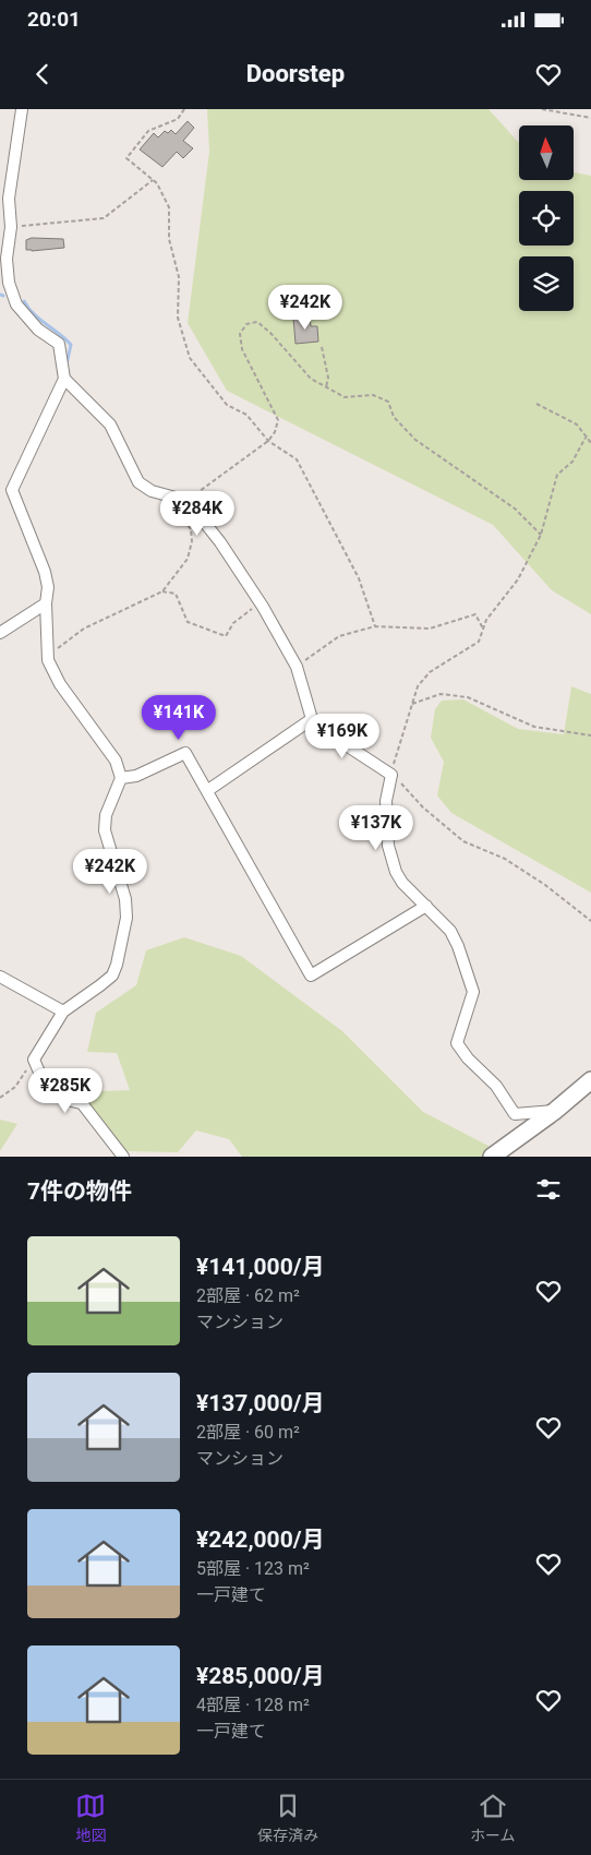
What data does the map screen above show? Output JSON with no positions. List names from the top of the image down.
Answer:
{
  "north": "top",
  "page": {
    "status": "20:01",
    "header": "Doorstep",
    "price": [
      "¥242K",
      "¥284K",
      "¥141K",
      "¥169K",
      "¥137K",
      "¥242K",
      "¥285K"
    ],
    "heading": "7件の物件",
    "list": [
      {
        "name": "¥141,000/月",
        "note": "2部屋 · 62 m² · マンション"
      },
      {
        "name": "¥137,000/月",
        "note": "2部屋 · 60 m² · マンション"
      },
      {
        "name": "¥242,000/月",
        "note": "5部屋 · 123 m² · 一戸建て"
      },
      {
        "name": "¥285,000/月",
        "note": "4部屋 · 128 m² · 一戸建て"
      }
    ],
    "tabs": ["地図", "保存済み", "ホーム"]
  }
}
